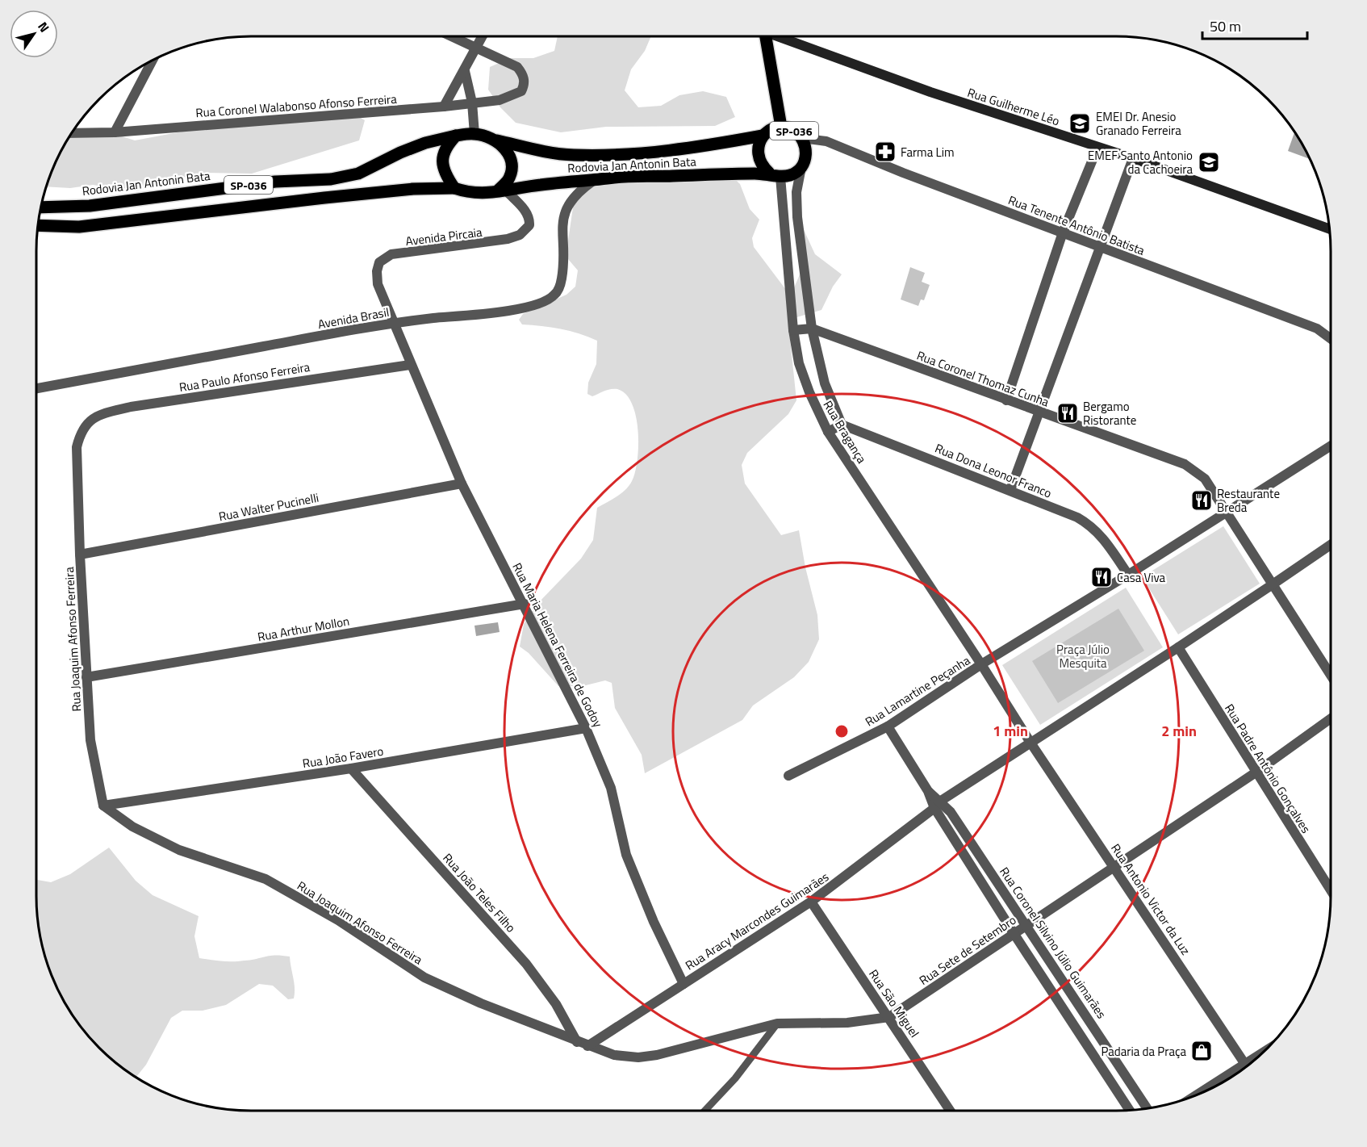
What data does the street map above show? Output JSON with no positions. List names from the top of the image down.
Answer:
{
  "streets": {
    "main road": ["Rua Guilherme Léo", "SP-036", "Rodovia Jan Antonin Bata"],
    "street": [
      "Rua Coronel Walabonso Afonso Ferreira",
      "Rua Tenente Antônio Batista",
      "Avenida Pircaia",
      "Avenida Brasil",
      "Rua Paulo Afonso Ferreira",
      "Rua Coronel Thomaz Cunha",
      "Rua Bragança",
      "Rua Dona Leonor Franco",
      "Rua Walter Pucinelli",
      "Rua Arthur Mollon",
      "Rua Joaquim Afonso Ferreira",
      "Rua Maria Helena Ferreira de Godoy",
      "Rua Lamartine Peçanha",
      "Rua João Favero",
      "Rua Padre Antônio Gonçalves",
      "Rua João Teles Filho",
      "Rua Antonio Victor da Luz",
      "Rua Aracy Marcondes Guimarães",
      "Rua Coronel Silvino Júlio Guimarães",
      "Rua Sete de Setembro",
      "Rua São Miguel"
    ]
  },
  "crossings": [
    ["SP-036", "Rodovia Jan Antonin Bata"],
    ["SP-036", "Rua Tenente Antônio Batista"],
    ["SP-036", "Avenida Pircaia"],
    ["SP-036", "Rua Bragança"],
    ["Rodovia Jan Antonin Bata", "Rua Tenente Antônio Batista"],
    ["Rodovia Jan Antonin Bata", "Avenida Pircaia"],
    ["Rodovia Jan Antonin Bata", "Avenida Brasil"],
    ["Rodovia Jan Antonin Bata", "Rua Bragança"],
    ["Rua Tenente Antônio Batista", "Rua Bragança"],
    ["Avenida Pircaia", "Avenida Brasil"],
    ["Avenida Pircaia", "Rua Maria Helena Ferreira de Godoy"],
    ["Avenida Brasil", "Rua Maria Helena Ferreira de Godoy"],
    ["Rua Paulo Afonso Ferreira", "Rua Joaquim Afonso Ferreira"],
    ["Rua Paulo Afonso Ferreira", "Rua Maria Helena Ferreira de Godoy"],
    ["Rua Coronel Thomaz Cunha", "Rua Bragança"],
    ["Rua Bragança", "Rua Dona Leonor Franco"],
    ["Rua Bragança", "Rua Lamartine Peçanha"],
    ["Rua Walter Pucinelli", "Rua Joaquim Afonso Ferreira"],
    ["Rua Walter Pucinelli", "Rua Maria Helena Ferreira de Godoy"],
    ["Rua Arthur Mollon", "Rua Joaquim Afonso Ferreira"],
    ["Rua Arthur Mollon", "Rua Maria Helena Ferreira de Godoy"],
    ["Rua Joaquim Afonso Ferreira", "Rua João Favero"],
    ["Rua Joaquim Afonso Ferreira", "Rua João Teles Filho"],
    ["Rua Joaquim Afonso Ferreira", "Rua Aracy Marcondes Guimarães"],
    ["Rua Joaquim Afonso Ferreira", "Rua Sete de Setembro"],
    ["Rua Maria Helena Ferreira de Godoy", "Rua João Favero"],
    ["Rua Maria Helena Ferreira de Godoy", "Rua Aracy Marcondes Guimarães"],
    ["Rua Lamartine Peçanha", "Rua Coronel Silvino Júlio Guimarães"],
    ["Rua João Favero", "Rua João Teles Filho"],
    ["Rua Padre Antônio Gonçalves", "Rua Sete de Setembro"],
    ["Rua Antonio Victor da Luz", "Rua Aracy Marcondes Guimarães"],
    ["Rua Antonio Victor da Luz", "Rua Sete de Setembro"],
    ["Rua Aracy Marcondes Guimarães", "Rua Coronel Silvino Júlio Guimarães"],
    ["Rua Aracy Marcondes Guimarães", "Rua Sete de Setembro"],
    ["Rua Aracy Marcondes Guimarães", "Rua São Miguel"],
    ["Rua Coronel Silvino Júlio Guimarães", "Rua Sete de Setembro"],
    ["Rua Sete de Setembro", "Rua São Miguel"]
  ],
  "parks": ["Praça Júlio Mesquita"],
  "places": {
    "school or university": ["EMEI Dr. Anesio Granado Ferreira", "EMEF Santo Antonio da Cachoeira"],
    "pharmacy": ["Farma Lim"],
    "restaurant": ["Bergamo Ristorante", "Restaurante Breda", "Casa Viva"],
    "shop": ["Padaria da Praça"]
  },
  "scale_bar": "50 m",
  "north": "top right",
  "rings": ["1 min", "2 min"]
}
